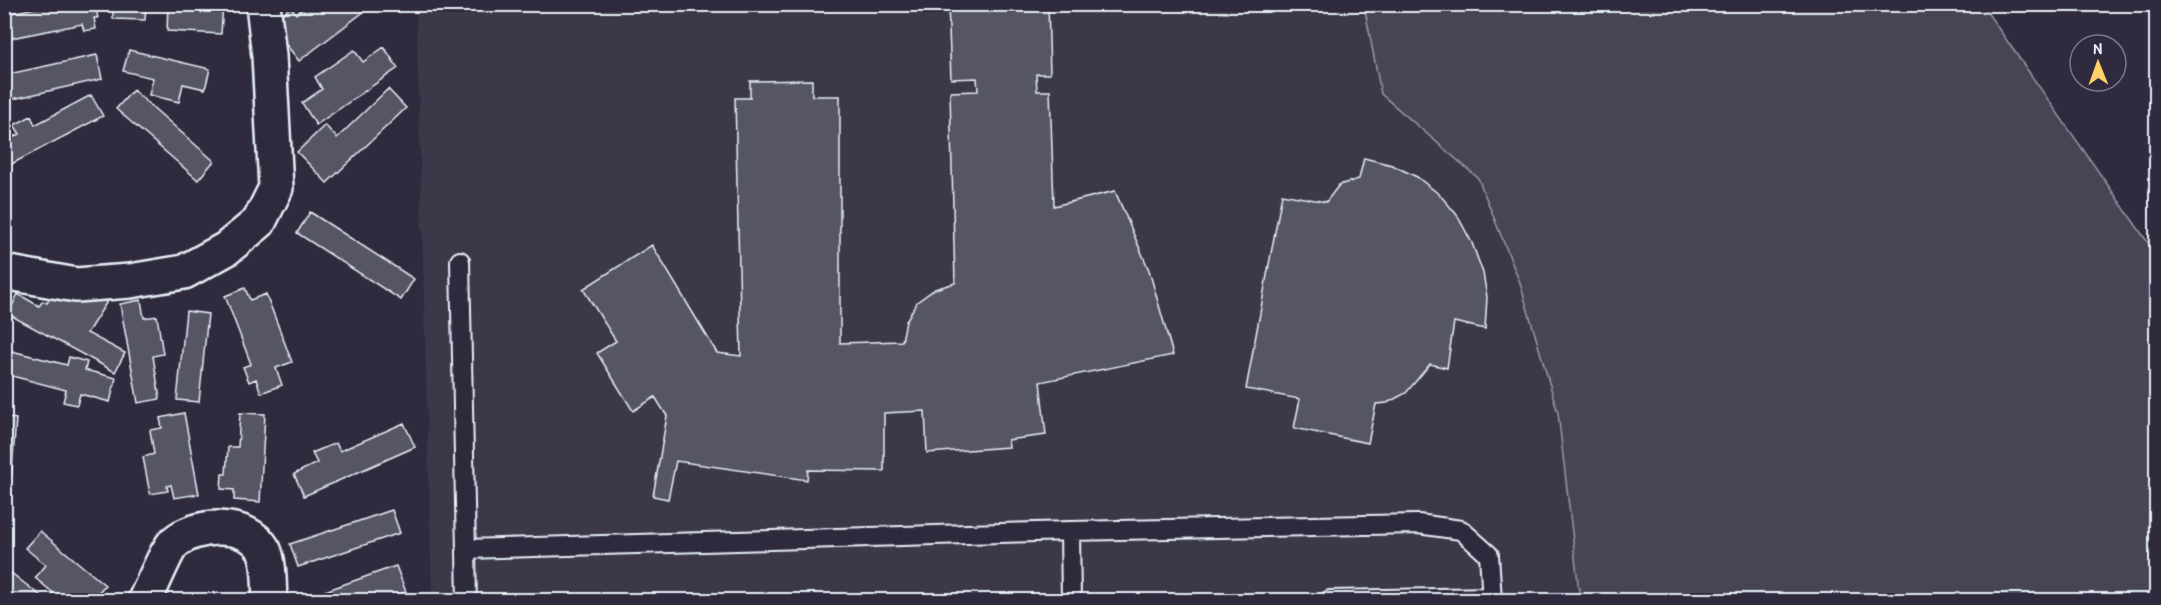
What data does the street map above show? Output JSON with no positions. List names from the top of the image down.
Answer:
{
  "north": "top"
}
